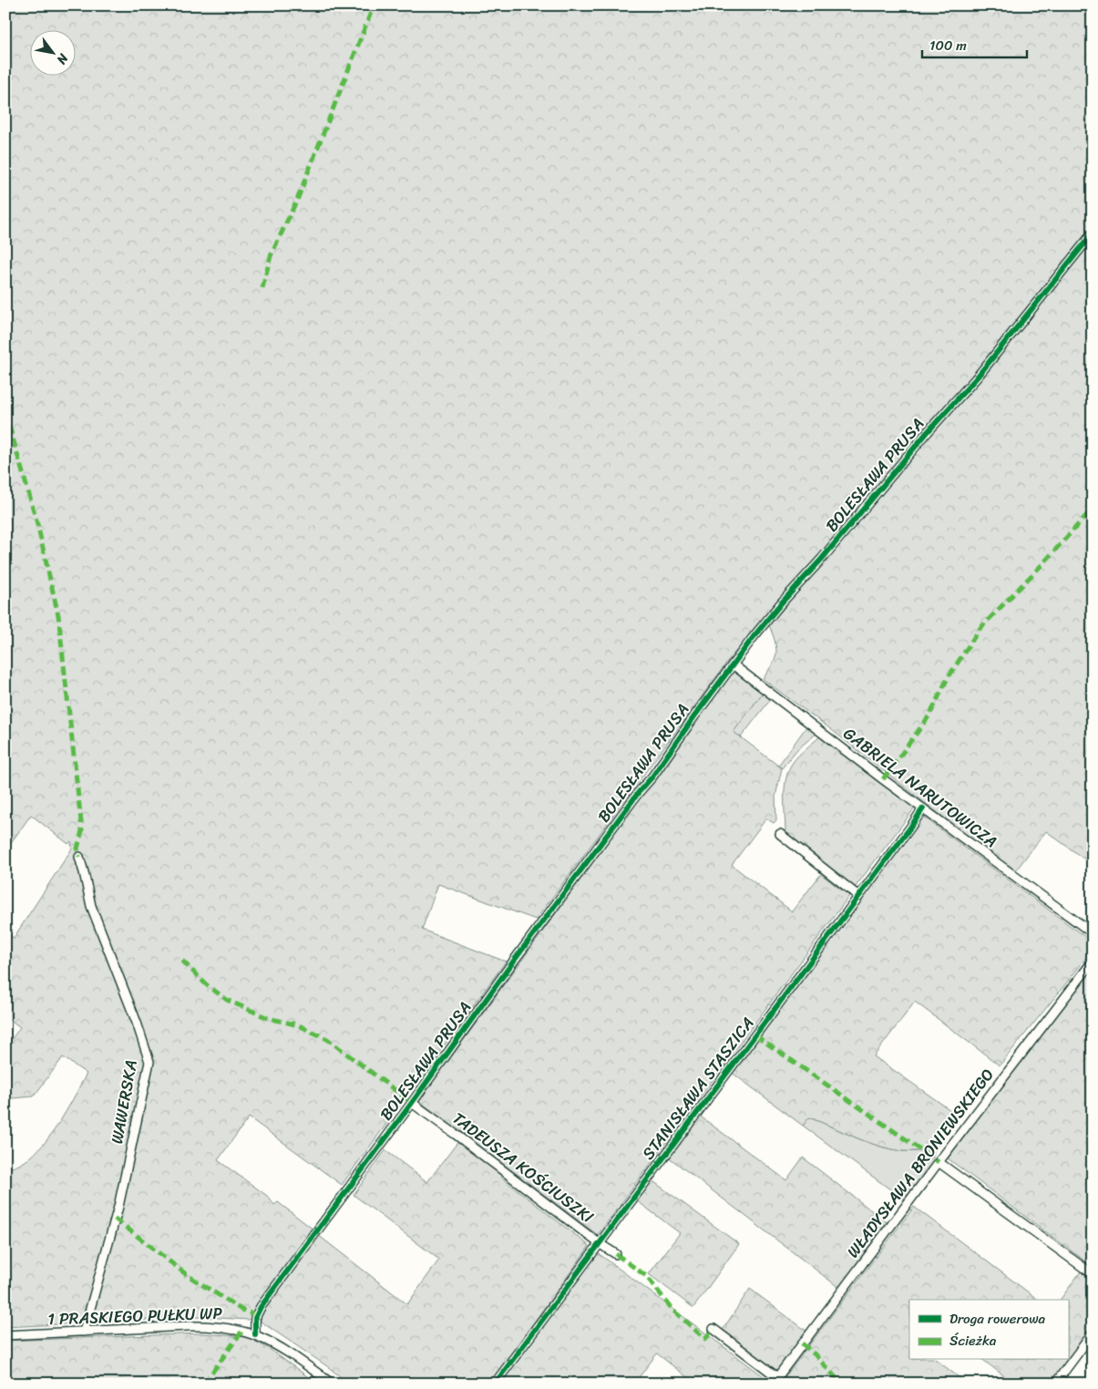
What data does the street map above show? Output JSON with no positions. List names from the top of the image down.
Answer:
{
  "streets": {
    "street": [
      "BOLESŁAWA PRUSA",
      "GABRIELA NARUTOWICZA",
      "STANISŁAWA STASZICA",
      "WAWERSKA",
      "WŁADYSŁAWA BRONIEWSKIEGO",
      "TADEUSZA KOŚCIUSZKI",
      "1 PRASKIEGO PUŁKU WP"
    ]
  },
  "crossings": [
    ["BOLESŁAWA PRUSA", "GABRIELA NARUTOWICZA"],
    ["BOLESŁAWA PRUSA", "TADEUSZA KOŚCIUSZKI"],
    ["BOLESŁAWA PRUSA", "1 PRASKIEGO PUŁKU WP"],
    ["GABRIELA NARUTOWICZA", "STANISŁAWA STASZICA"],
    ["STANISŁAWA STASZICA", "TADEUSZA KOŚCIUSZKI"],
    ["WAWERSKA", "1 PRASKIEGO PUŁKU WP"]
  ],
  "legend": ["Droga rowerowa", "Ścieżka"],
  "scale_bar": "100 m",
  "north": "bottom right"
}
